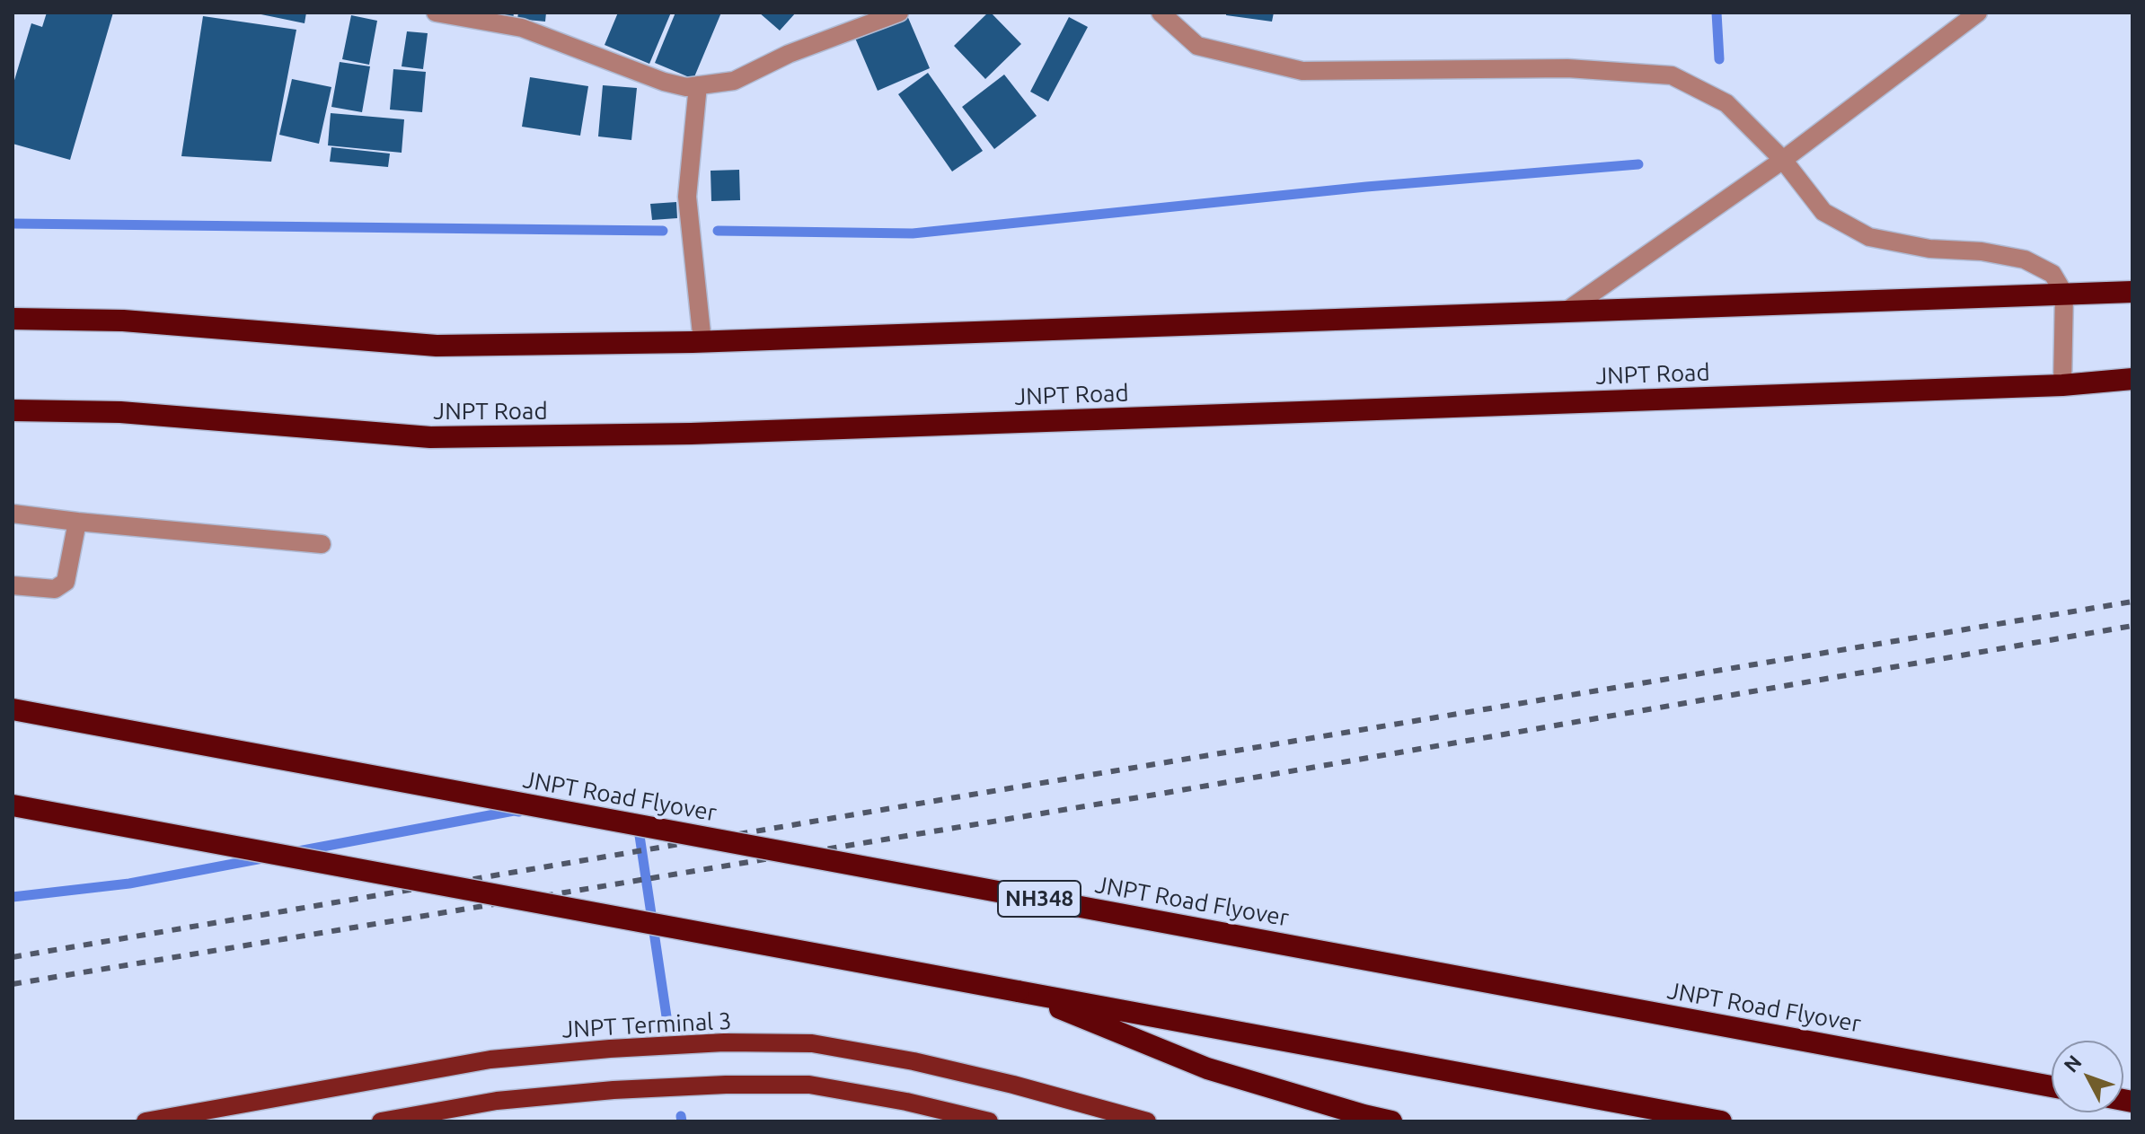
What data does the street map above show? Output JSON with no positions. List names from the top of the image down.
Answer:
{
  "streets": {
    "highway": ["JNPT Road", "JNPT Road Flyover", "NH348"],
    "main road": ["JNPT Terminal 3"]
  },
  "north": "top left"
}
